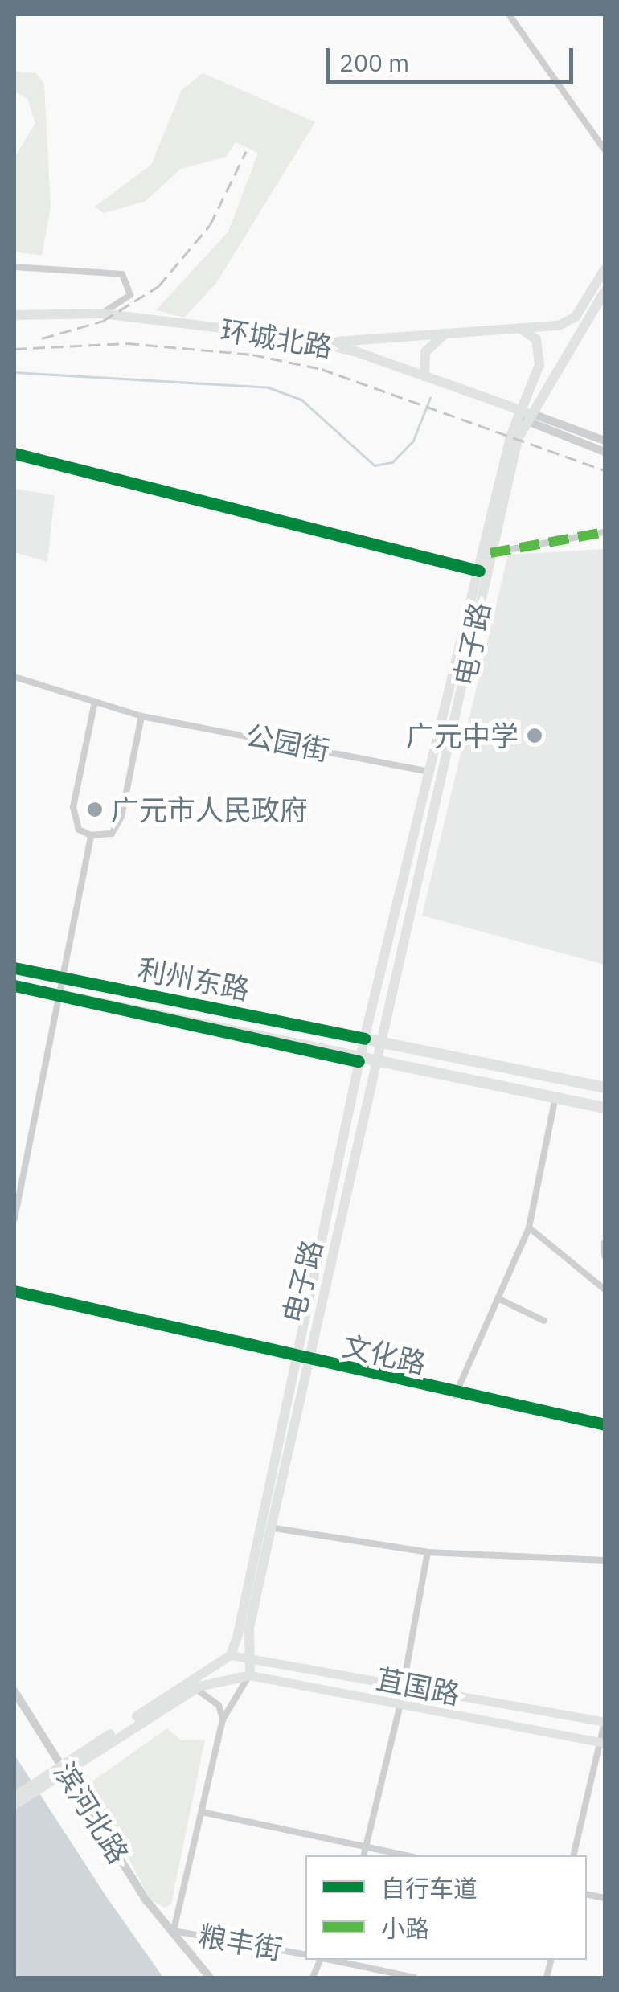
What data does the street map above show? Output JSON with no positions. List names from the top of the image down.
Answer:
{
  "streets": {
    "highway": ["利州东路"],
    "main road": ["环城北路", "电子路", "苴国路"],
    "street": [
      "公园街",
      "文化路",
      "滨河北路",
      "粮丰街"
    ]
  },
  "crossings": [
    ["环城北路", "电子路"],
    ["电子路", "公园街"],
    ["电子路", "利州东路"],
    ["电子路", "文化路"],
    ["电子路", "苴国路"],
    ["滨河北路", "粮丰街"]
  ],
  "places": ["广元中学", "广元市人民政府"],
  "legend": ["自行车道", "小路"],
  "scale_bar": "200 m"
}
